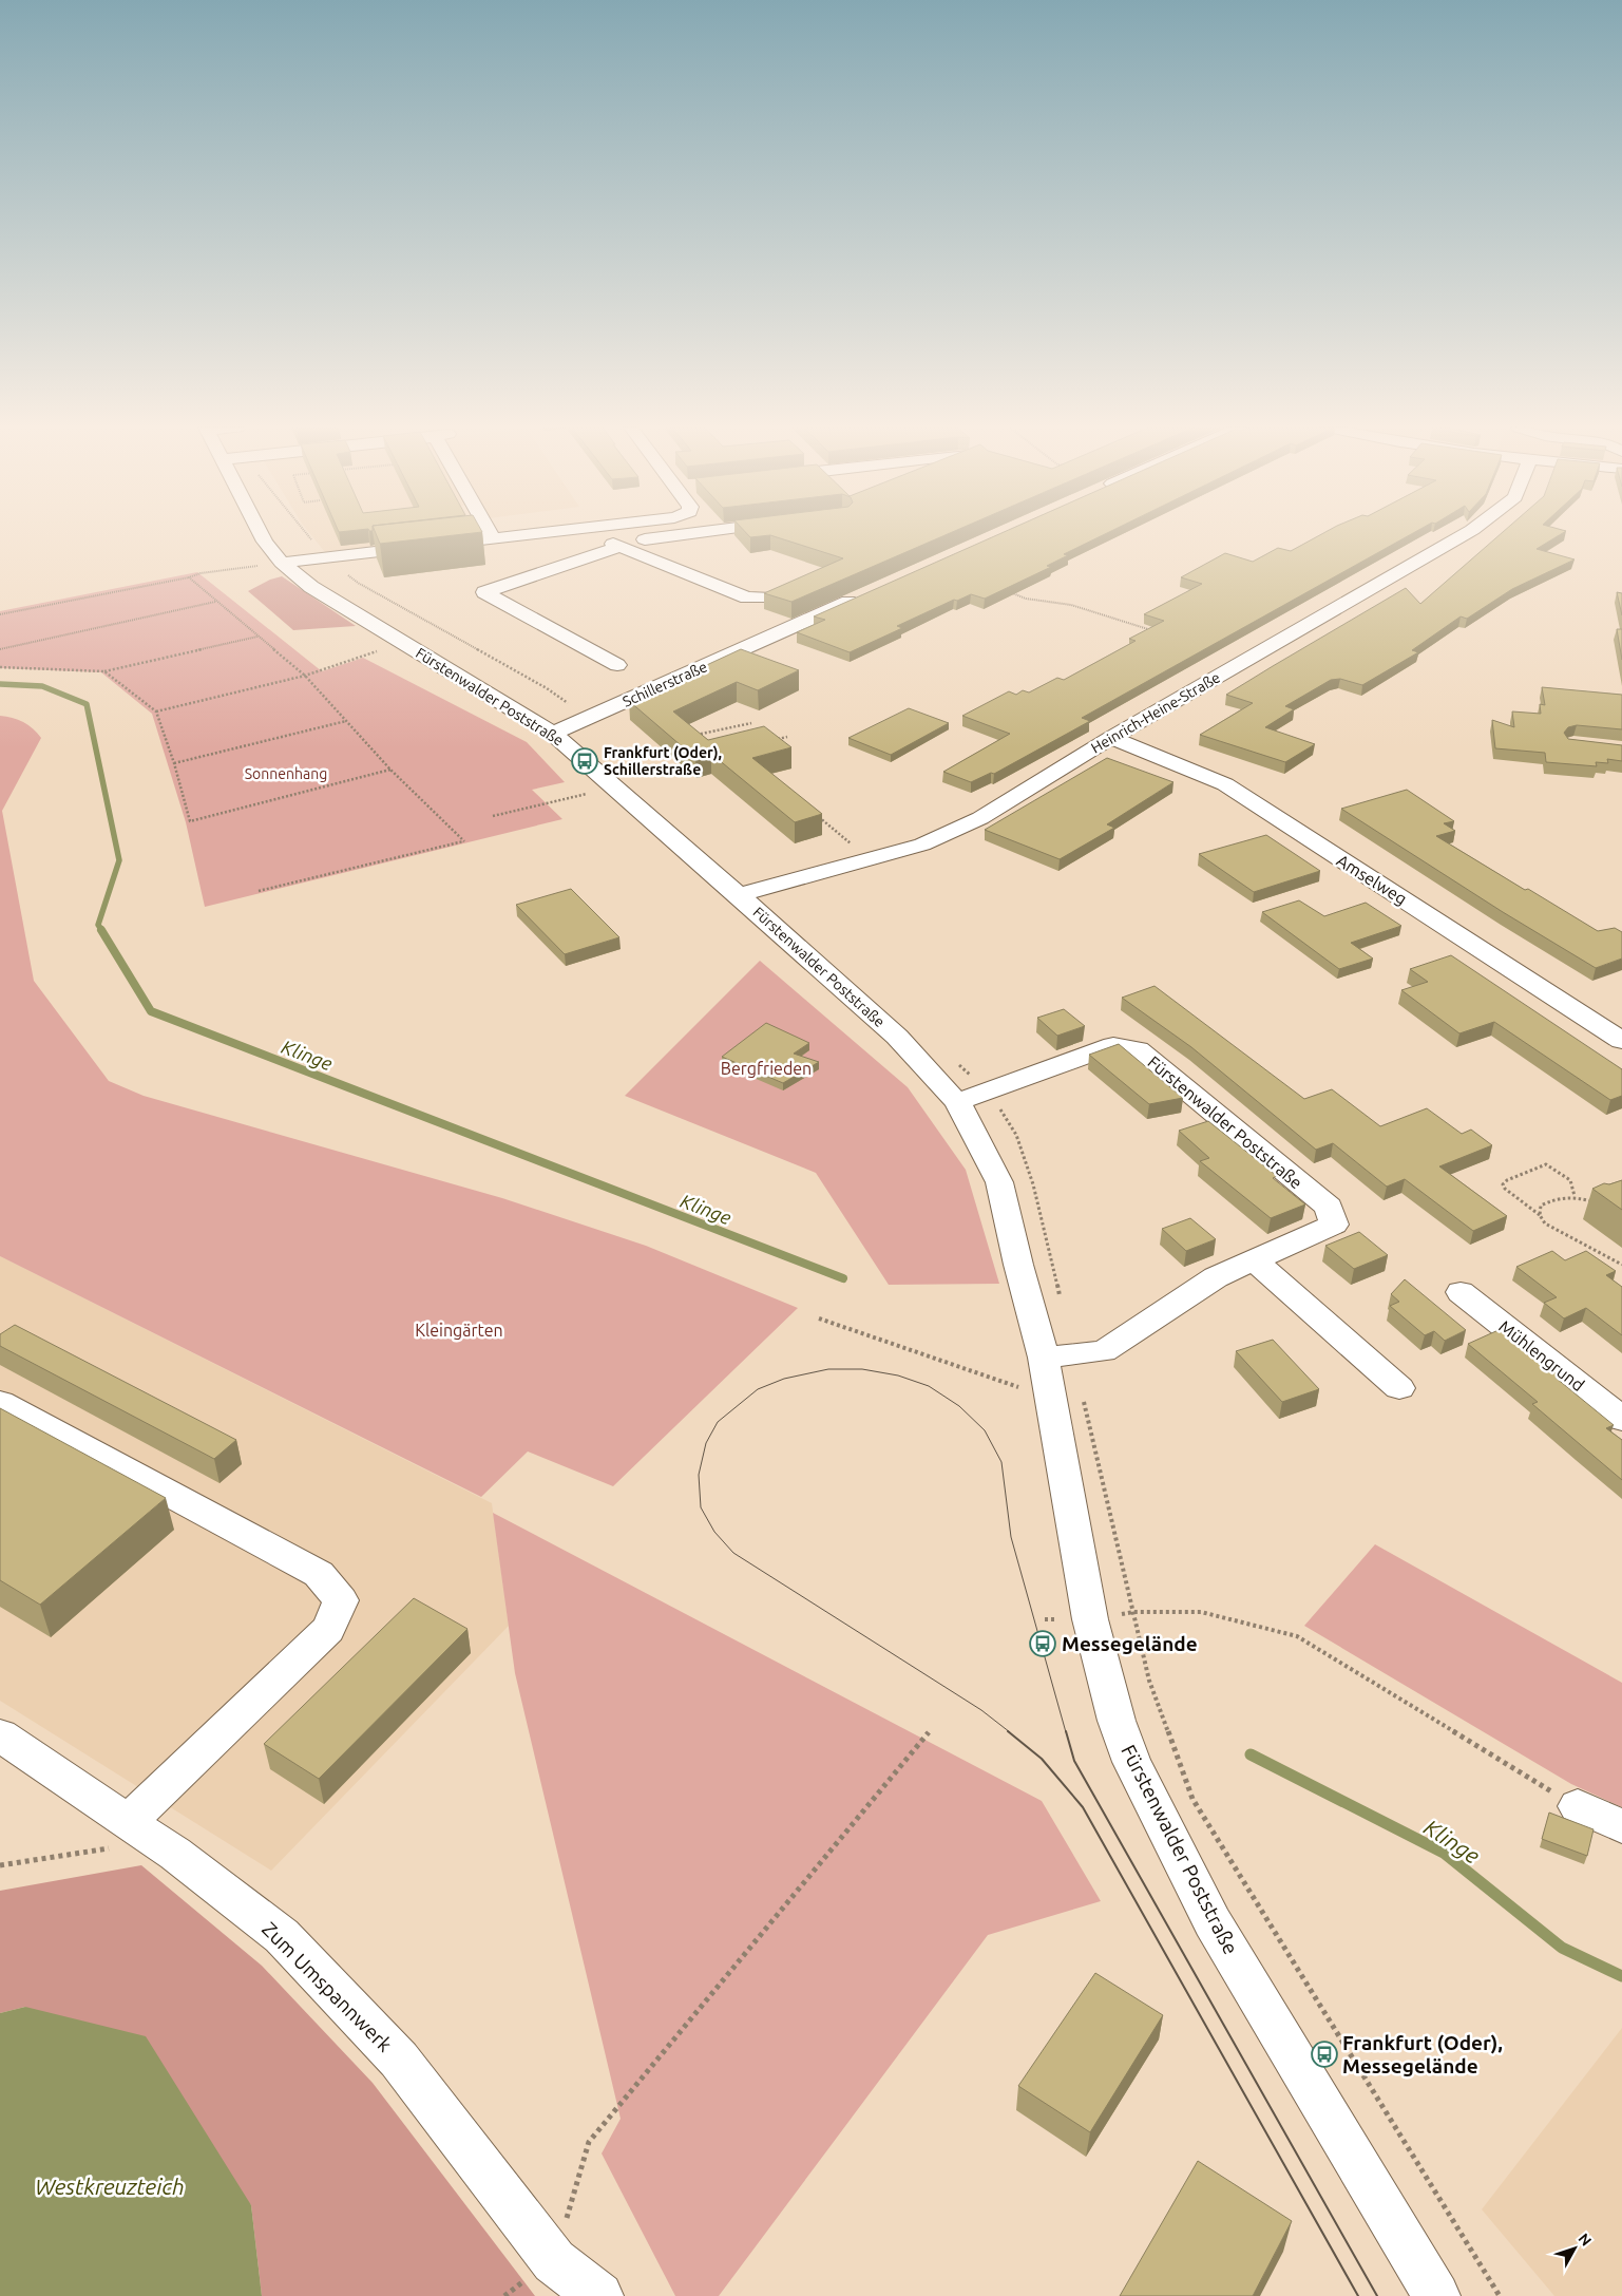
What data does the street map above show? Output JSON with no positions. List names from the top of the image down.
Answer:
{
  "streets": {
    "street": [
      "Schillerstraße",
      "Fürstenwalder Poststraße",
      "Heinrich-Heine-Straße",
      "Amselweg",
      "Mühlengrund",
      "Zum Umspannwerk"
    ]
  },
  "crossings": [
    ["Schillerstraße", "Fürstenwalder Poststraße"],
    ["Fürstenwalder Poststraße", "Heinrich-Heine-Straße"],
    ["Heinrich-Heine-Straße", "Amselweg"]
  ],
  "water": ["Klinge", "Westkreuzteich"],
  "parks": ["Sonnenhang", "Bergfrieden", "Kleingärten"],
  "places": {
    "bus stop": ["Frankfurt (Oder), Schillerstraße", "Messegelände", "Frankfurt (Oder), Messegelände"]
  },
  "north": "top right"
}
